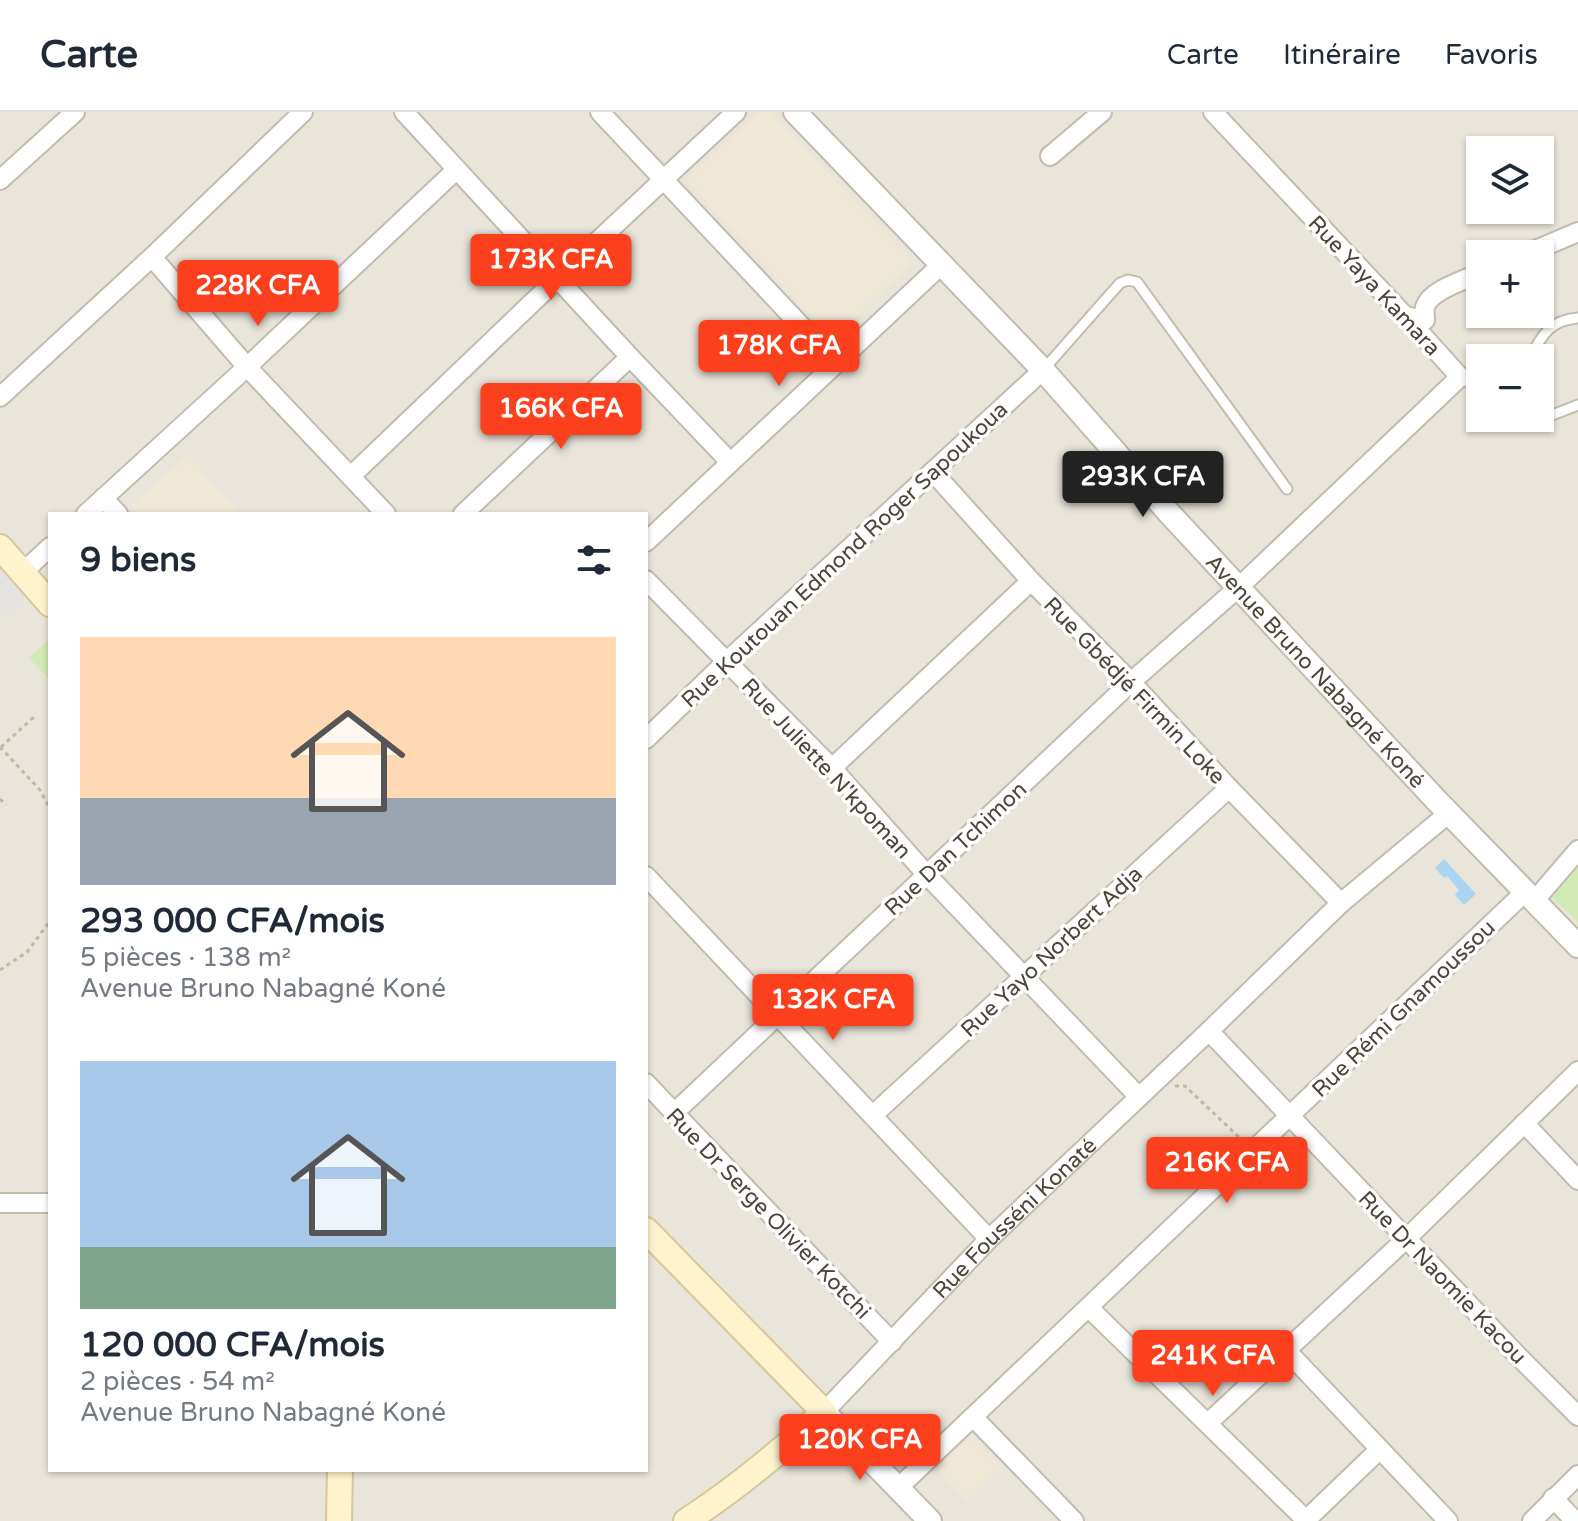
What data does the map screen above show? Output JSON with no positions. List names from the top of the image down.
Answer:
{
  "streets": {
    "main road": ["Rue Fousséni Konaté"],
    "street": [
      "Rue Yaya Kamara",
      "Rue Koutouan Edmond Roger Sapoukoua",
      "Avenue Bruno Nabagné Koné",
      "Rue Gbédjé Firmin Loke",
      "Rue Juliette N'kpoman",
      "Rue Dan Tchimon",
      "Rue Yayo Norbert Adja",
      "Rue Rémi Gnamoussou",
      "Rue Dr Serge Olivier Kotchi",
      "Rue Dr Naomie Kacou"
    ]
  },
  "crossings": [
    ["Rue Koutouan Edmond Roger Sapoukoua", "Avenue Bruno Nabagné Koné"],
    ["Rue Koutouan Edmond Roger Sapoukoua", "Rue Gbédjé Firmin Loke"],
    ["Rue Koutouan Edmond Roger Sapoukoua", "Rue Juliette N'kpoman"],
    ["Avenue Bruno Nabagné Koné", "Rue Dan Tchimon"],
    ["Avenue Bruno Nabagné Koné", "Rue Rémi Gnamoussou"],
    ["Avenue Bruno Nabagné Koné", "Rue Fousséni Konaté"],
    ["Rue Gbédjé Firmin Loke", "Rue Dan Tchimon"],
    ["Rue Gbédjé Firmin Loke", "Rue Yayo Norbert Adja"],
    ["Rue Gbédjé Firmin Loke", "Rue Fousséni Konaté"],
    ["Rue Juliette N'kpoman", "Rue Dan Tchimon"],
    ["Rue Juliette N'kpoman", "Rue Yayo Norbert Adja"],
    ["Rue Juliette N'kpoman", "Rue Fousséni Konaté"],
    ["Rue Dan Tchimon", "Rue Dr Serge Olivier Kotchi"],
    ["Rue Rémi Gnamoussou", "Rue Dr Naomie Kacou"],
    ["Rue Dr Serge Olivier Kotchi", "Rue Fousséni Konaté"],
    ["Rue Fousséni Konaté", "Rue Dr Naomie Kacou"]
  ],
  "page": {
    "header": "Carte",
    "nav": ["Carte", "Itinéraire", "Favoris"],
    "map_buttons": ["+", "−"],
    "price": [
      "173K CFA",
      "228K CFA",
      "178K CFA",
      "166K CFA",
      "293K CFA",
      "132K CFA",
      "216K CFA",
      "241K CFA",
      "120K CFA"
    ],
    "heading": "9 biens",
    "list": [
      {
        "name": "293 000 CFA/mois",
        "note": "5 pièces · 138 m² · Avenue Bruno Nabagné Koné"
      },
      {
        "name": "120 000 CFA/mois",
        "note": "2 pièces · 54 m² · Avenue Bruno Nabagné Koné"
      }
    ]
  }
}
